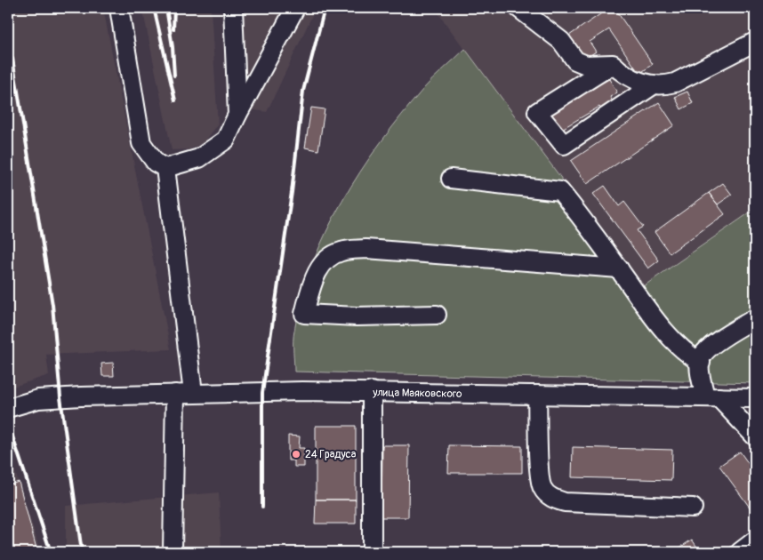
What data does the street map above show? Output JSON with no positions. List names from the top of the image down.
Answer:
{
  "streets": {
    "street": ["улица Маяковского"]
  },
  "places": ["24 Градуса"]
}
